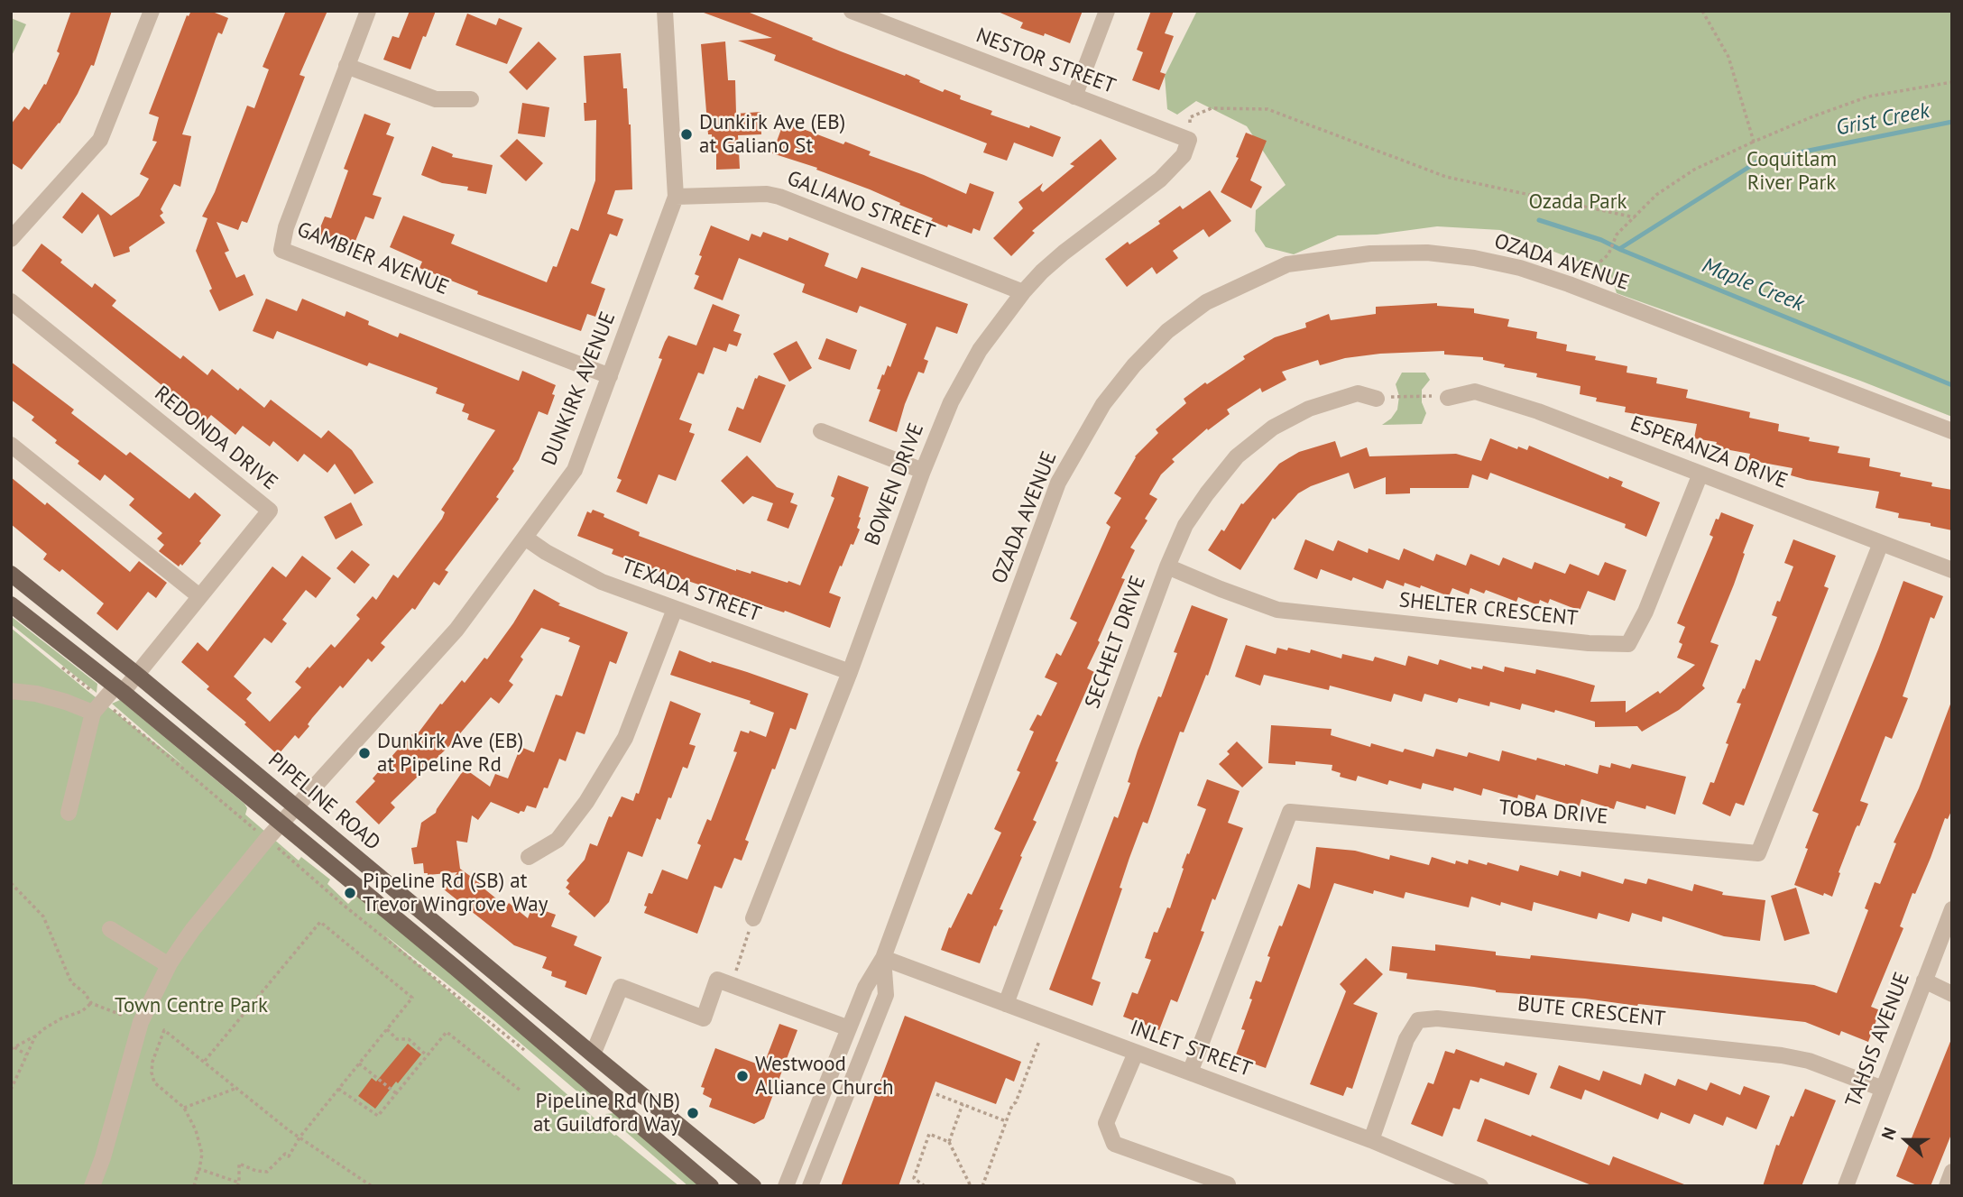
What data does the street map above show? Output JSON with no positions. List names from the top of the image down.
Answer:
{
  "streets": {
    "main road": ["PIPELINE ROAD"],
    "street": [
      "NESTOR STREET",
      "GALIANO STREET",
      "GAMBIER AVENUE",
      "OZADA AVENUE",
      "DUNKIRK AVENUE",
      "REDONDA DRIVE",
      "ESPERANZA DRIVE",
      "BOWEN DRIVE",
      "TEXADA STREET",
      "SHELTER CRESCENT",
      "SECHELT DRIVE",
      "TOBA DRIVE",
      "BUTE CRESCENT",
      "TAHSIS AVENUE",
      "INLET STREET"
    ]
  },
  "crossings": [
    ["NESTOR STREET", "BOWEN DRIVE"],
    ["GALIANO STREET", "DUNKIRK AVENUE"],
    ["GALIANO STREET", "BOWEN DRIVE"],
    ["GAMBIER AVENUE", "DUNKIRK AVENUE"],
    ["OZADA AVENUE", "INLET STREET"],
    ["DUNKIRK AVENUE", "TEXADA STREET"],
    ["DUNKIRK AVENUE", "PIPELINE ROAD"],
    ["REDONDA DRIVE", "PIPELINE ROAD"],
    ["ESPERANZA DRIVE", "SHELTER CRESCENT"],
    ["ESPERANZA DRIVE", "TOBA DRIVE"],
    ["BOWEN DRIVE", "TEXADA STREET"],
    ["SHELTER CRESCENT", "SECHELT DRIVE"],
    ["SECHELT DRIVE", "INLET STREET"],
    ["TOBA DRIVE", "INLET STREET"],
    ["BUTE CRESCENT", "TAHSIS AVENUE"],
    ["BUTE CRESCENT", "INLET STREET"]
  ],
  "water": ["Grist Creek", "Maple Creek"],
  "parks": ["Coquitlam River Park", "Ozada Park", "Town Centre Park"],
  "places": [
    "Dunkirk Ave (EB) at Galiano St",
    "Dunkirk Ave (EB) at Pipeline Rd",
    "Pipeline Rd (SB) at Trevor Wingrove Way",
    "Westwood Alliance Church",
    "Pipeline Rd (NB) at Guildford Way"
  ],
  "north": "left"
}
